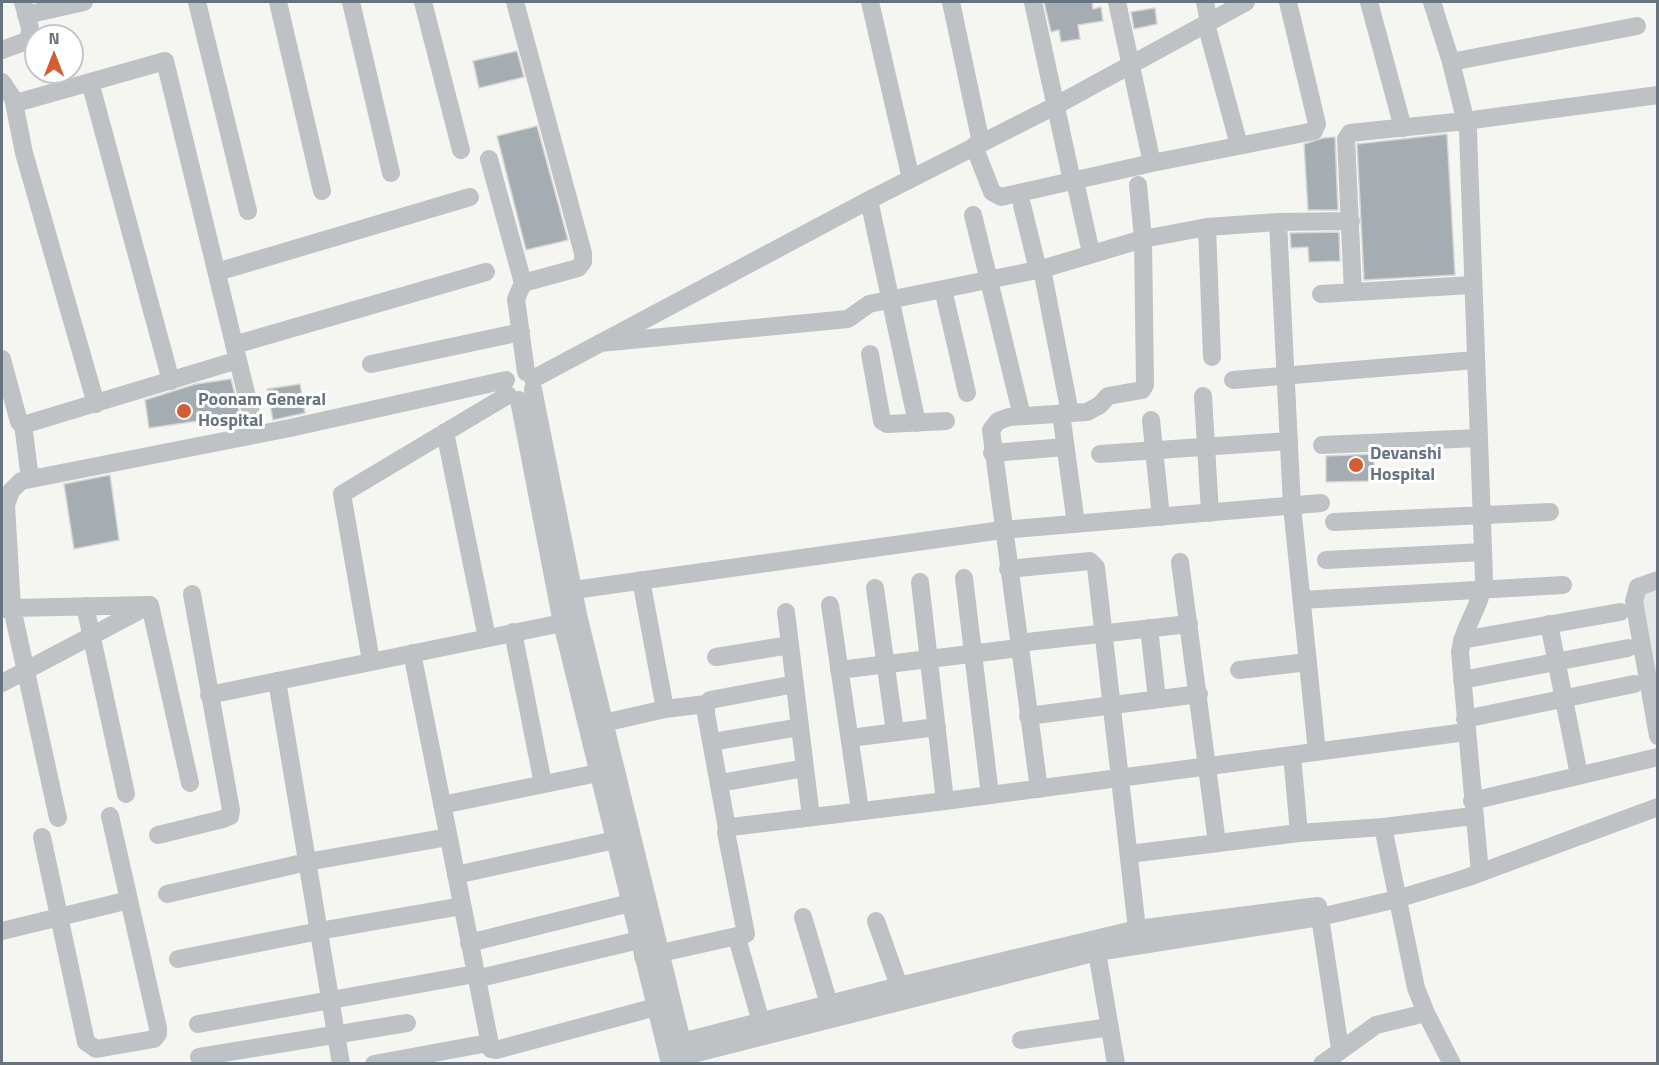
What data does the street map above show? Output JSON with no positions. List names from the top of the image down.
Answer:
{
  "places": ["Poonam General Hospital", "Devanshi Hospital"],
  "north": "top"
}
